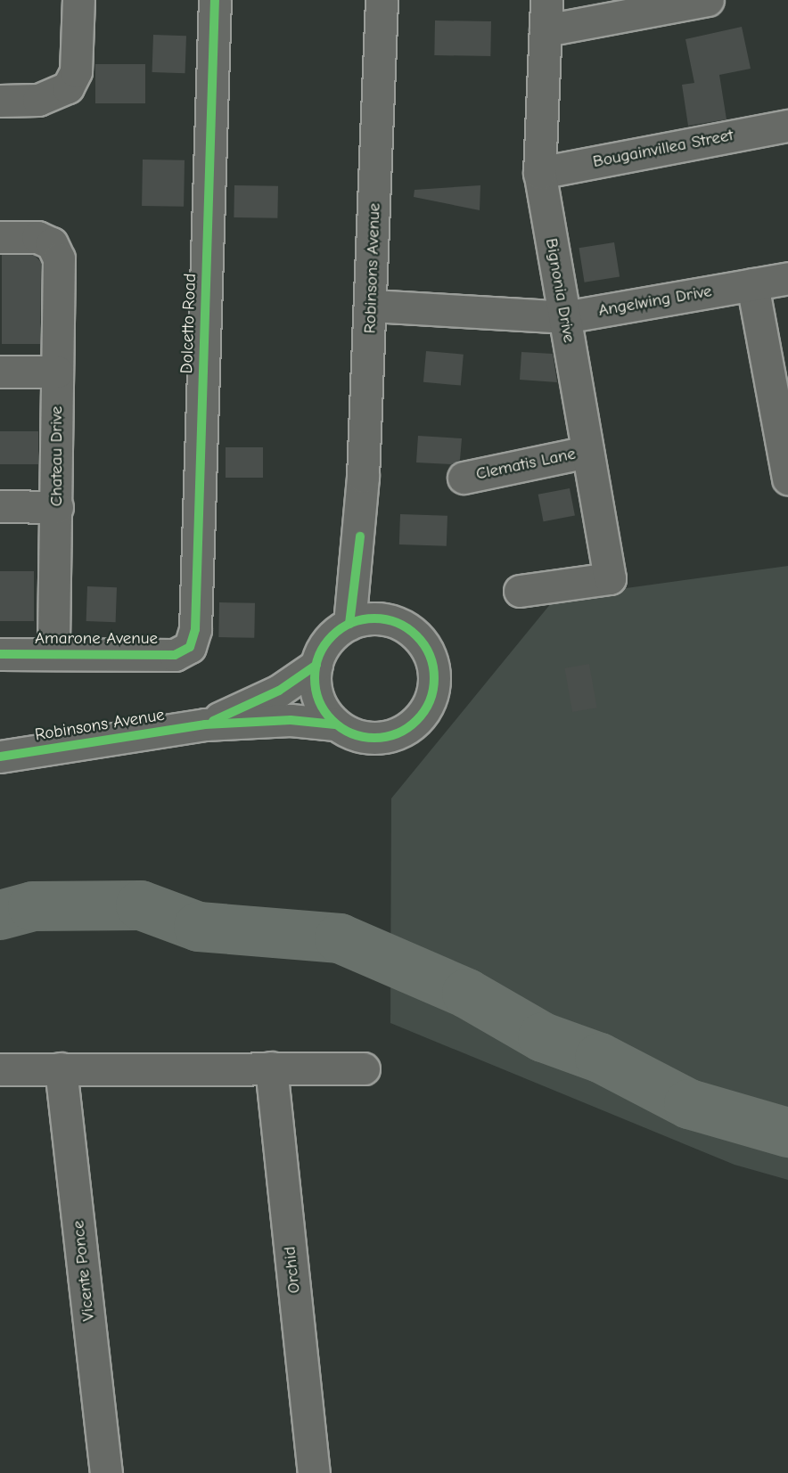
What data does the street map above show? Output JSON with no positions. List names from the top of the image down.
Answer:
{
  "streets": {
    "street": [
      "Bougainvillea Street",
      "Robinsons Avenue",
      "Bignonia Drive",
      "Angelwing Drive",
      "Dolcetto Road",
      "Chateau Drive",
      "Clematis Lane",
      "Amarone Avenue",
      "Orchid",
      "Vicente Ponce"
    ]
  },
  "crossings": [
    ["Bougainvillea Street", "Bignonia Drive"],
    ["Robinsons Avenue", "Angelwing Drive"],
    ["Bignonia Drive", "Angelwing Drive"],
    ["Bignonia Drive", "Clematis Lane"],
    ["Dolcetto Road", "Amarone Avenue"],
    ["Chateau Drive", "Amarone Avenue"]
  ]
}
